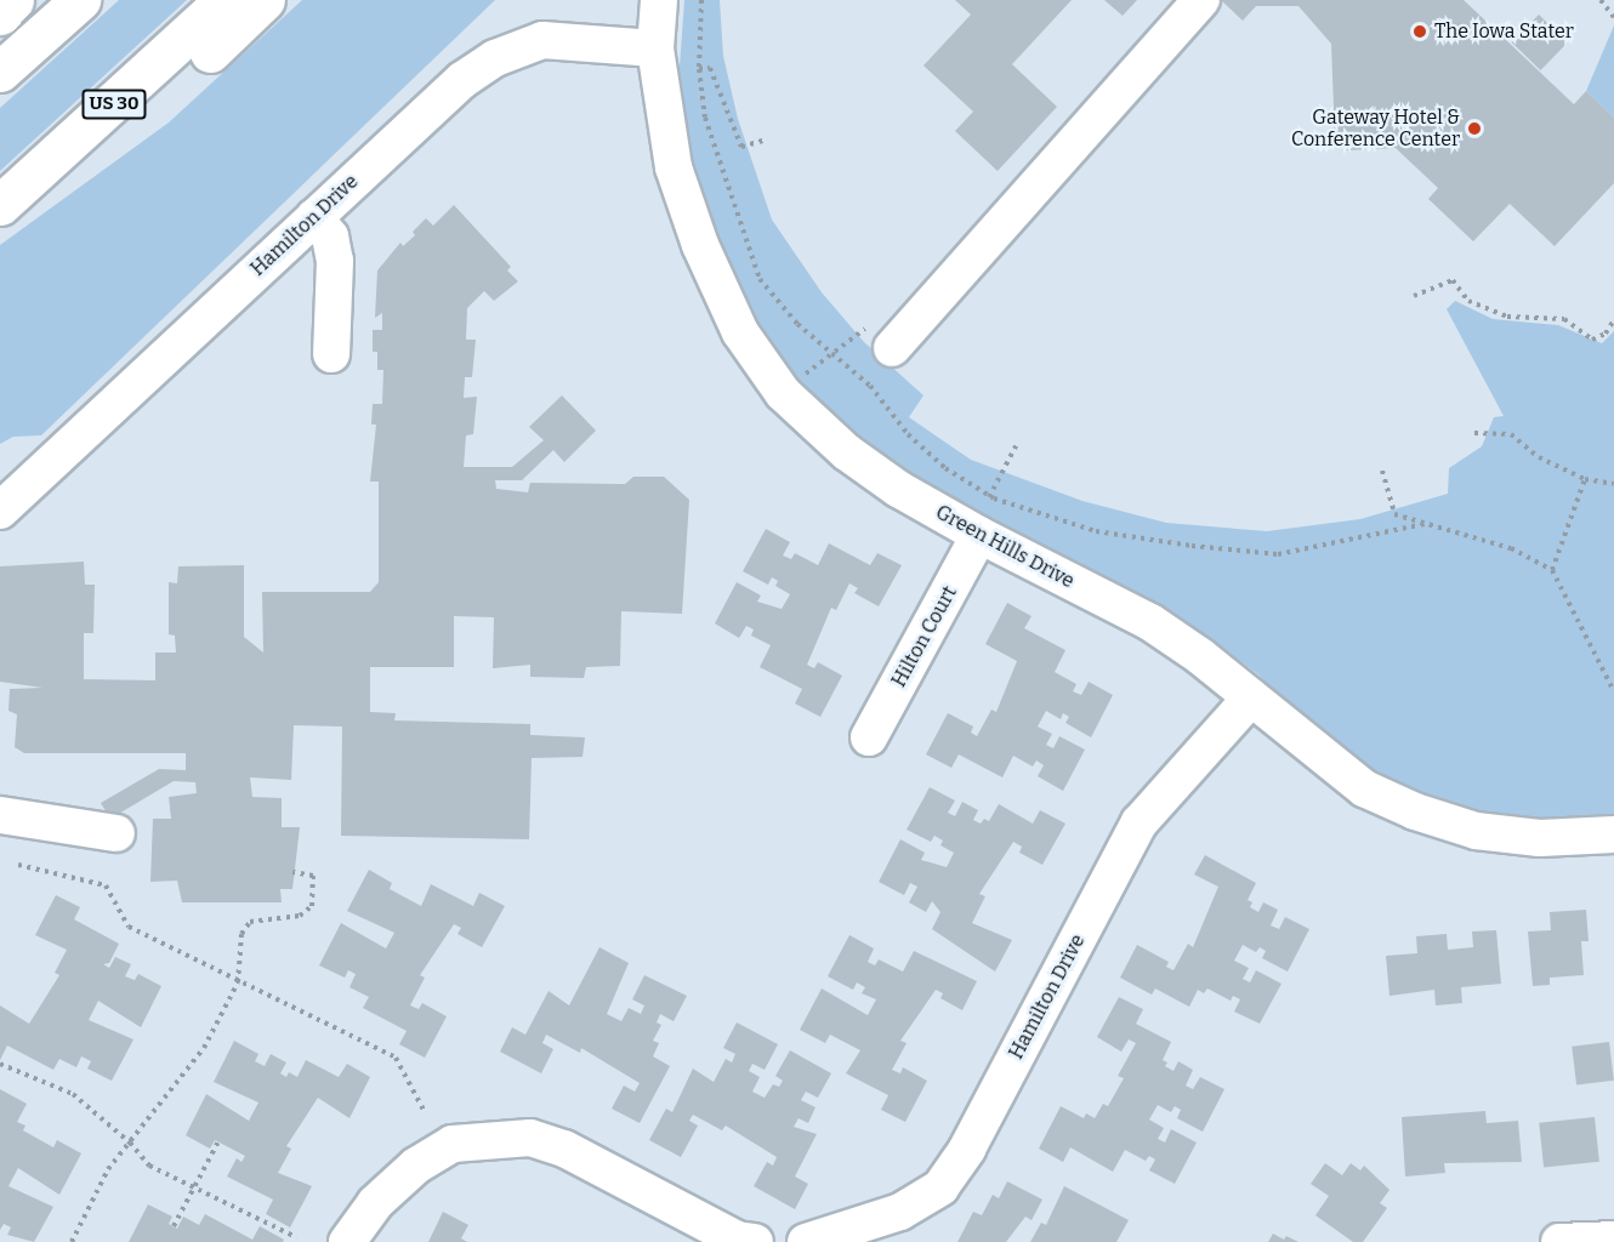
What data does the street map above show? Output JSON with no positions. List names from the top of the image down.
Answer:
{
  "streets": {
    "highway": ["US 30"],
    "street": ["Hamilton Drive", "Green Hills Drive", "Hilton Court"]
  },
  "crossings": [
    ["Hamilton Drive", "Green Hills Drive"],
    ["Green Hills Drive", "Hilton Court"]
  ],
  "places": ["The Iowa Stater", "Gateway Hotel & Conference Center"]
}
